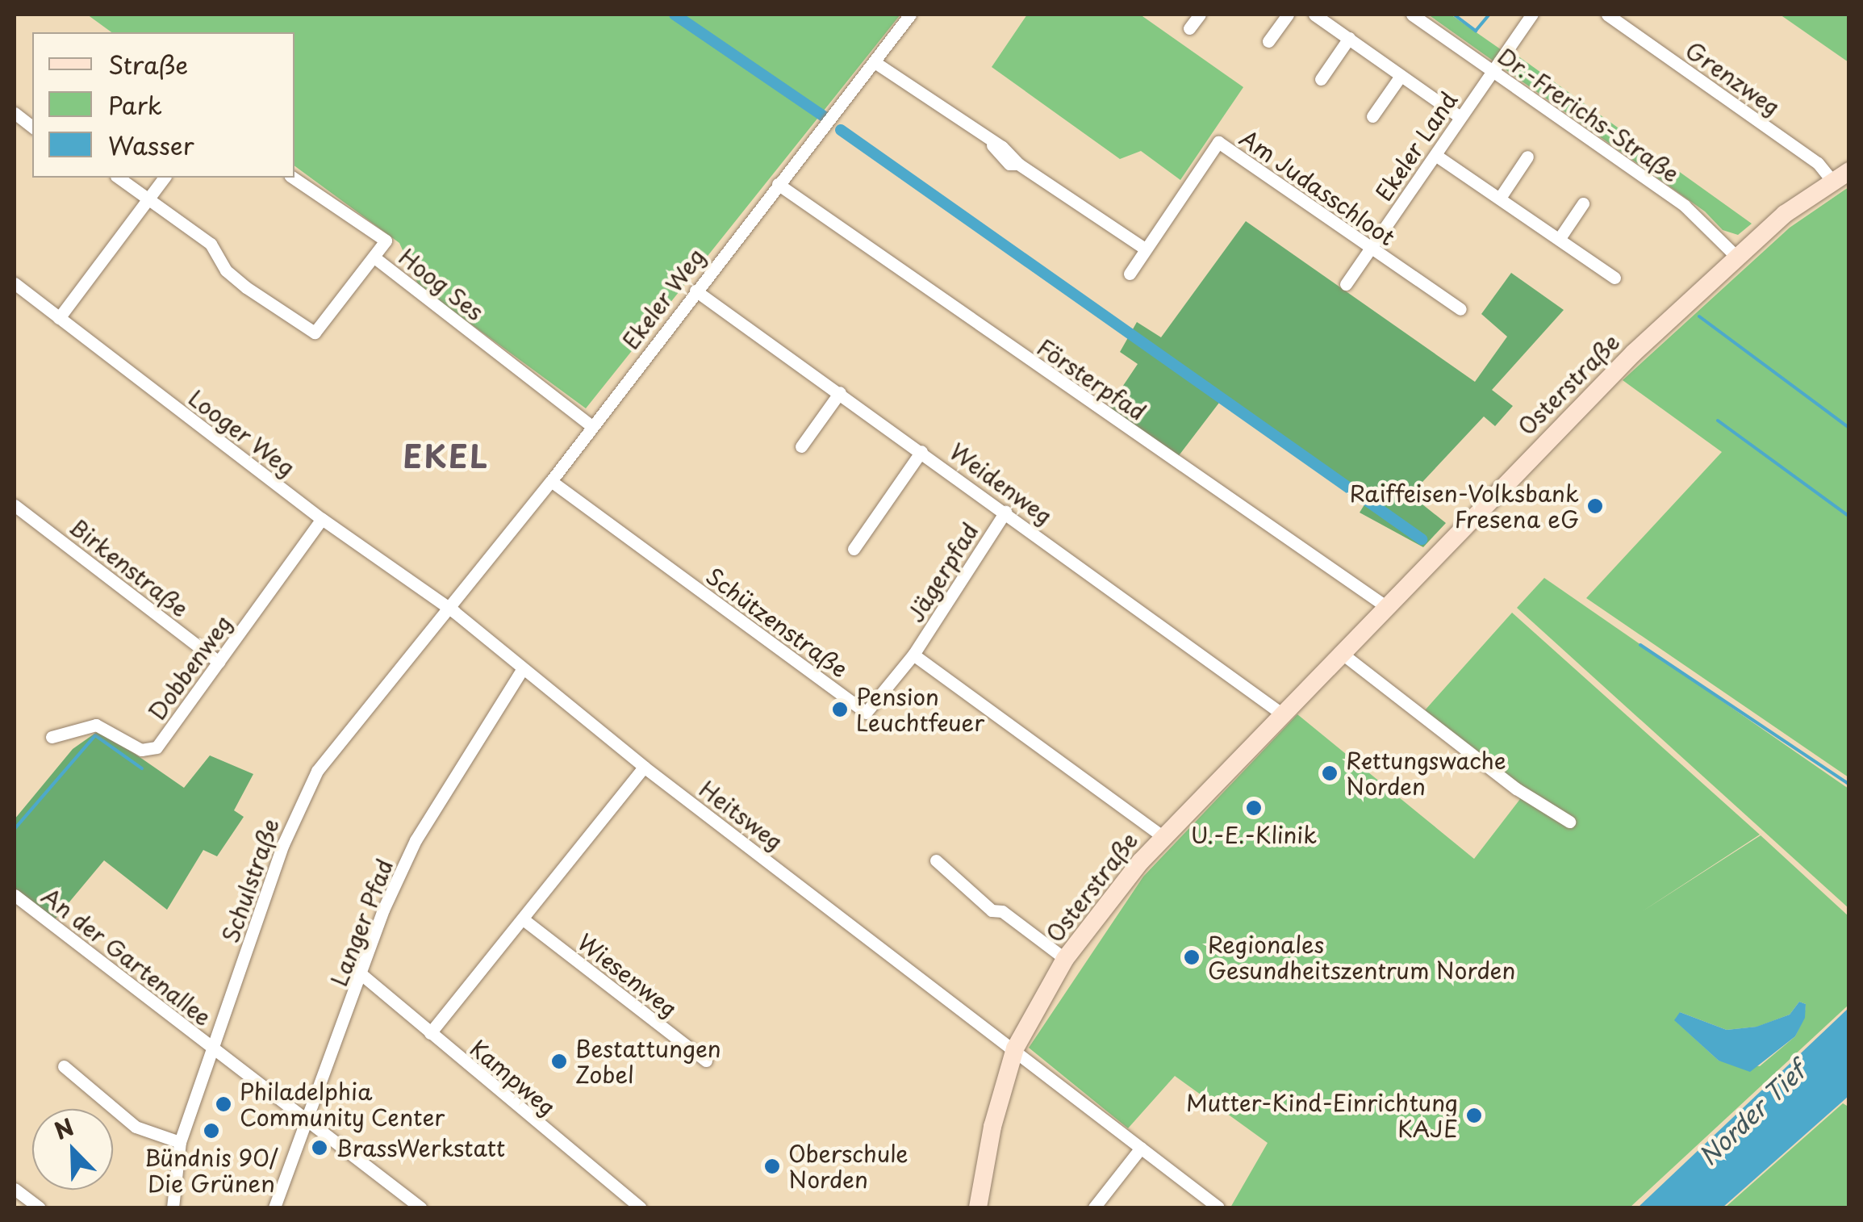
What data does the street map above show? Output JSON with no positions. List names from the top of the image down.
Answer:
{
  "streets": {
    "street": [
      "Grenzweg",
      "Dr.-Frerichs-Straße",
      "Ekeler Land",
      "Am Judasschloot",
      "Hoog Ses",
      "Ekeler Weg",
      "Försterpfad",
      "Osterstraße",
      "Looger Weg",
      "Weidenweg",
      "Birkenstraße",
      "Jägerpfad",
      "Schützenstraße",
      "Dobbenweg",
      "Heitsweg",
      "Schulstraße",
      "Langer Pfad",
      "An der Gartenallee",
      "Wiesenweg",
      "Kampweg"
    ]
  },
  "crossings": [
    ["Grenzweg", "Osterstraße"],
    ["Dr.-Frerichs-Straße", "Ekeler Land"],
    ["Dr.-Frerichs-Straße", "Osterstraße"],
    ["Ekeler Land", "Am Judasschloot"],
    ["Hoog Ses", "Ekeler Weg"],
    ["Ekeler Weg", "Försterpfad"],
    ["Ekeler Weg", "Looger Weg"],
    ["Ekeler Weg", "Weidenweg"],
    ["Ekeler Weg", "Schützenstraße"],
    ["Ekeler Weg", "Heitsweg"],
    ["Ekeler Weg", "Schulstraße"],
    ["Försterpfad", "Osterstraße"],
    ["Osterstraße", "Weidenweg"],
    ["Osterstraße", "Heitsweg"],
    ["Looger Weg", "Dobbenweg"],
    ["Looger Weg", "Heitsweg"],
    ["Looger Weg", "Schulstraße"],
    ["Weidenweg", "Jägerpfad"],
    ["Birkenstraße", "Dobbenweg"],
    ["Jägerpfad", "Schützenstraße"],
    ["Heitsweg", "Schulstraße"],
    ["Heitsweg", "Langer Pfad"],
    ["Schulstraße", "An der Gartenallee"],
    ["Langer Pfad", "An der Gartenallee"],
    ["Langer Pfad", "Kampweg"]
  ],
  "districts": ["EKEL"],
  "water": ["Norder Tief"],
  "places": [
    "Raiffeisen-Volksbank Fresena eG",
    "Pension Leuchtfeuer",
    "Rettungswache Norden",
    "U.-E.-Klinik",
    "Regionales Gesundheitszentrum Norden",
    "Bestattungen Zobel",
    "Philadelphia Community Center",
    "Mutter-Kind-Einrichtung KAJE",
    "Bündnis 90/ Die Grünen",
    "BrassWerkstatt",
    "Oberschule Norden"
  ],
  "legend": ["Straße", "Park", "Wasser"],
  "north": "top left"
}
